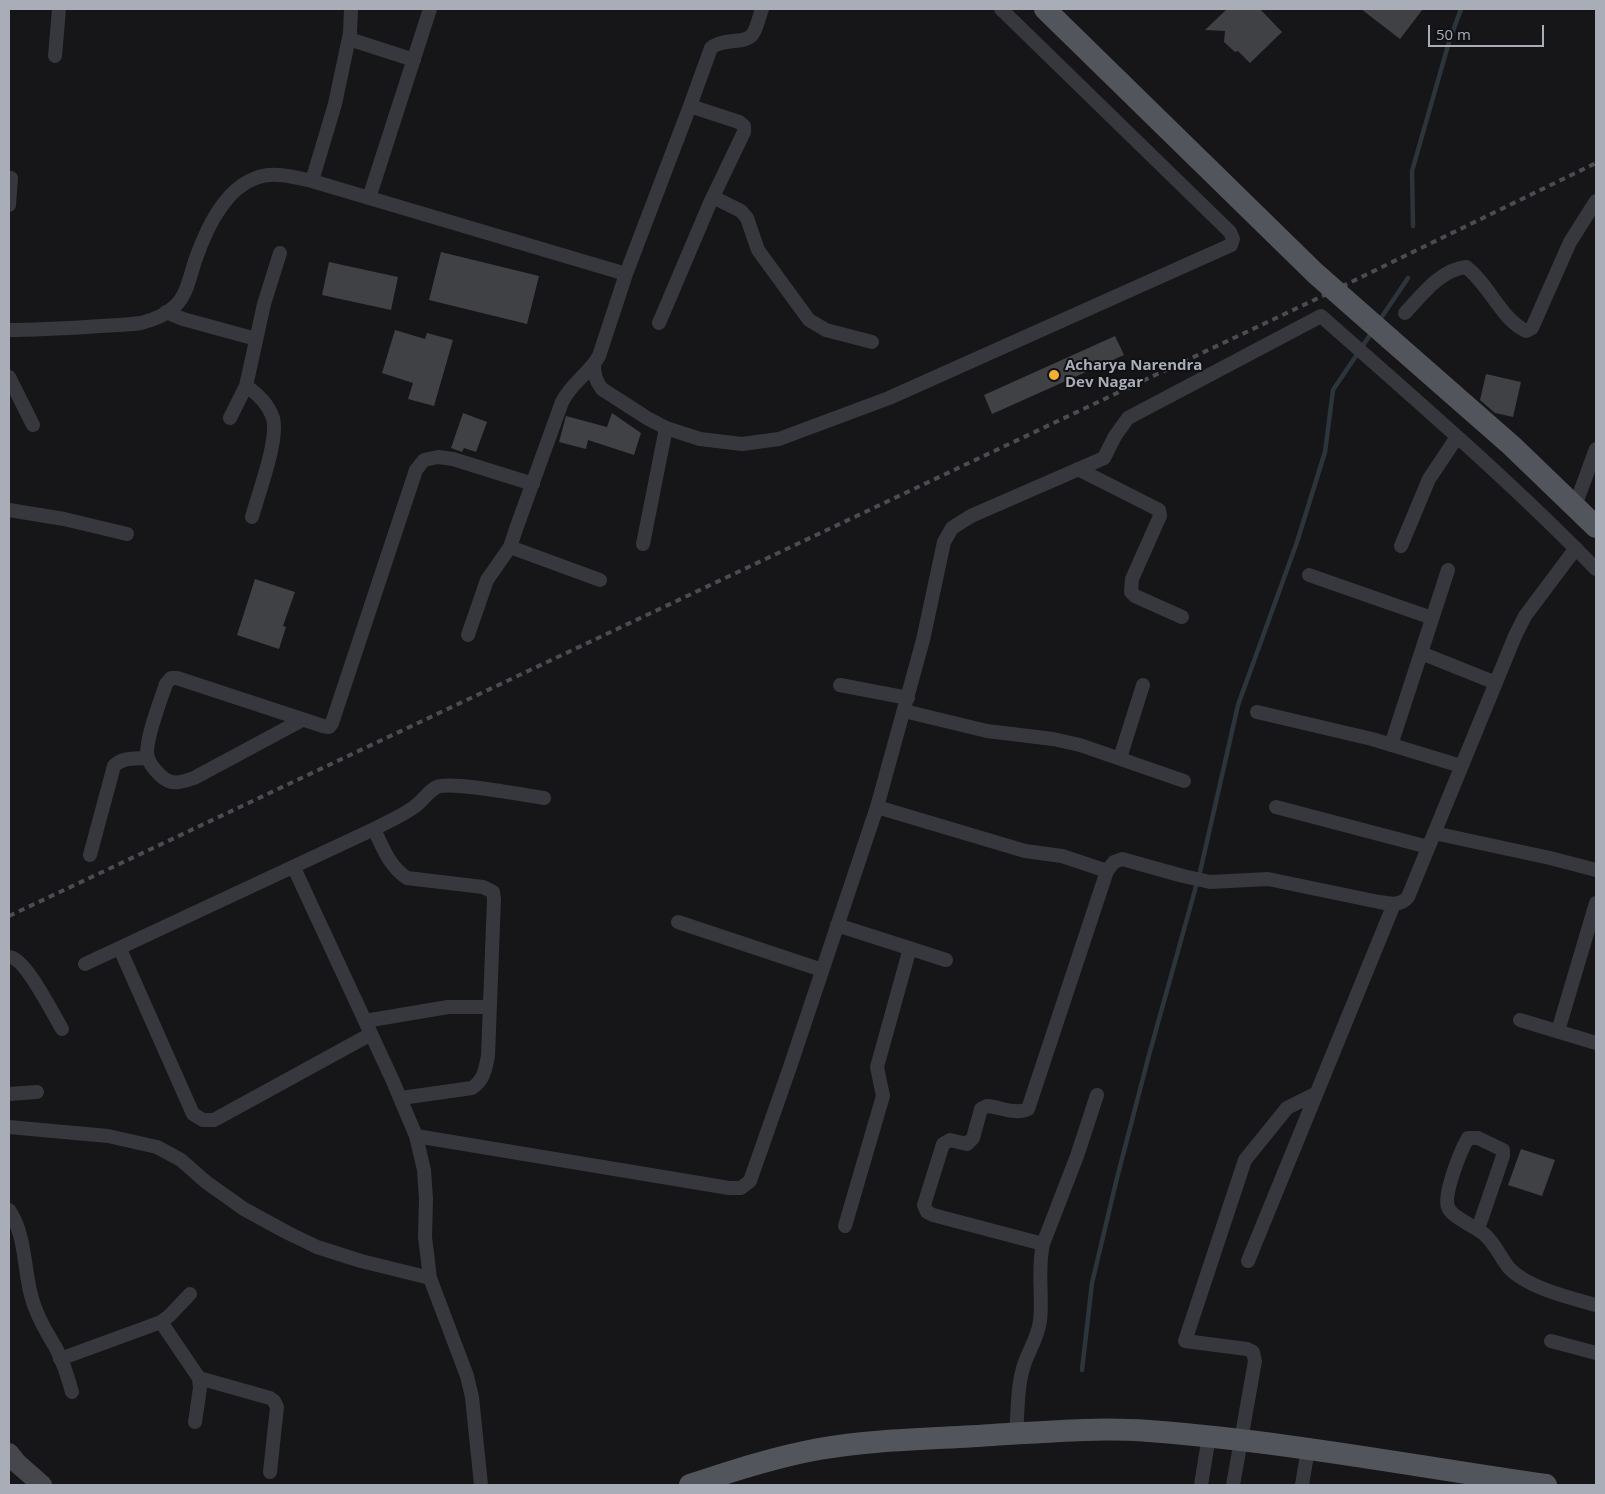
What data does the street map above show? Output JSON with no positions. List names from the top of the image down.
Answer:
{
  "places": ["Acharya Narendra Dev Nagar"],
  "scale_bar": "50 m"
}
